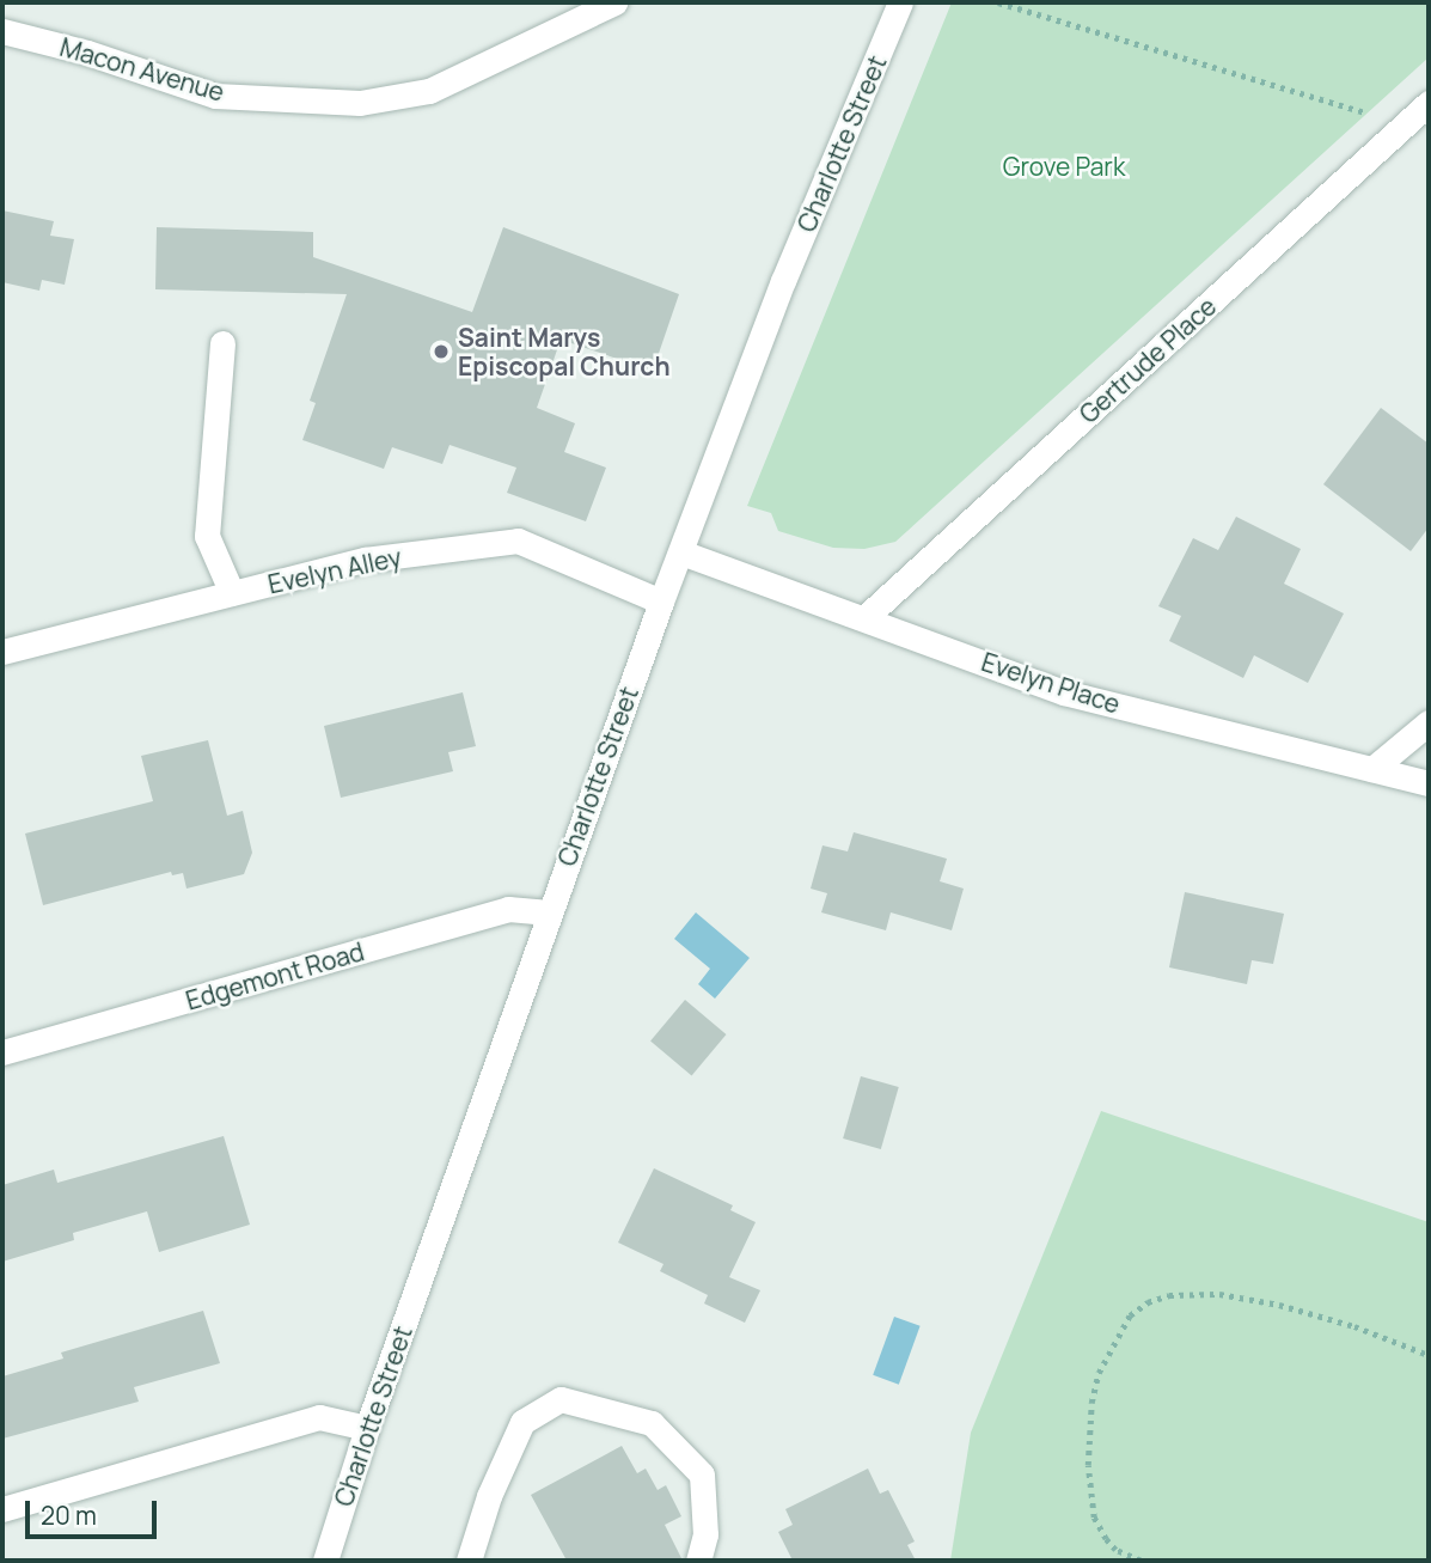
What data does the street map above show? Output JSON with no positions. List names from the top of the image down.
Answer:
{
  "streets": {
    "street": [
      "Macon Avenue",
      "Charlotte Street",
      "Gertrude Place",
      "Evelyn Alley",
      "Evelyn Place",
      "Edgemont Road"
    ]
  },
  "crossings": [
    ["Charlotte Street", "Evelyn Alley"],
    ["Charlotte Street", "Evelyn Place"],
    ["Charlotte Street", "Edgemont Road"],
    ["Gertrude Place", "Evelyn Place"]
  ],
  "parks": ["Grove Park"],
  "places": ["Saint Marys Episcopal Church"],
  "scale_bar": "20 m"
}
